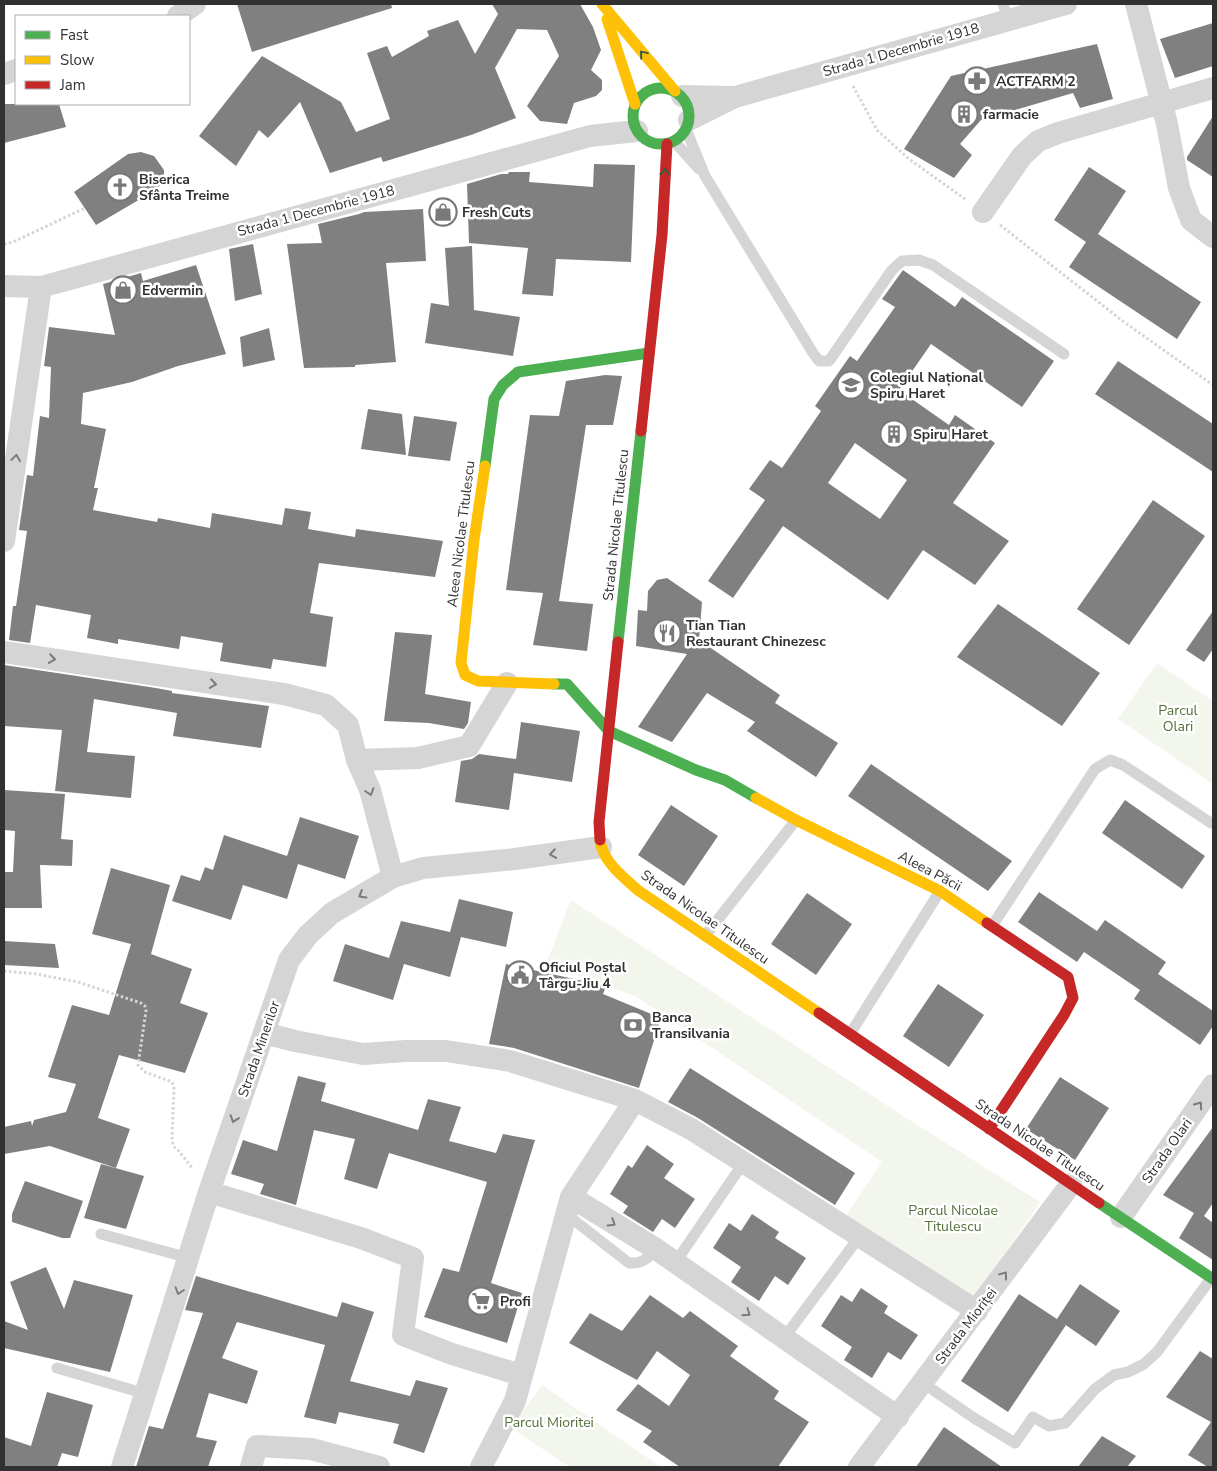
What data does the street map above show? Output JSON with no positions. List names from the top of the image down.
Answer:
{
  "streets": {
    "main road": ["Strada Nicolae Titulescu", "Aleea Nicolae Titulescu", "Aleea Păcii"],
    "street": [
      "Strada 1 Decembrie 1918",
      "Strada Minerilor",
      "Strada Olari",
      "Strada Mioriței"
    ]
  },
  "crossings": [
    ["Strada 1 Decembrie 1918", "Strada Nicolae Titulescu"],
    ["Strada Nicolae Titulescu", "Aleea Nicolae Titulescu"],
    ["Strada Nicolae Titulescu", "Aleea Păcii"],
    ["Strada Nicolae Titulescu", "Strada Minerilor"],
    ["Strada Nicolae Titulescu", "Strada Olari"],
    ["Strada Nicolae Titulescu", "Strada Mioriței"],
    ["Aleea Nicolae Titulescu", "Aleea Păcii"]
  ],
  "one_way": ["Strada Minerilor", "Strada Olari", "Strada Mioriței"],
  "parks": ["Parcul Olari", "Parcul Nicolae Titulescu", "Parcul Mioritei"],
  "places": {
    "pharmacy": ["ACTFARM 2"],
    "building": ["farmacie", "Spiru Haret"],
    "church": ["Biserica Sfânta Treime"],
    "shop": ["Fresh Cuts", "Edvermin"],
    "school or university": ["Colegiul Național Spiru Haret"],
    "restaurant": ["Tian Tian Restaurant Chinezesc"],
    "public building": ["Oficiul Poștal Târgu-Jiu 4"],
    "bank": ["Banca Transilvania"],
    "supermarket": ["Profi"]
  },
  "legend": ["Fast", "Slow", "Jam"]
}
